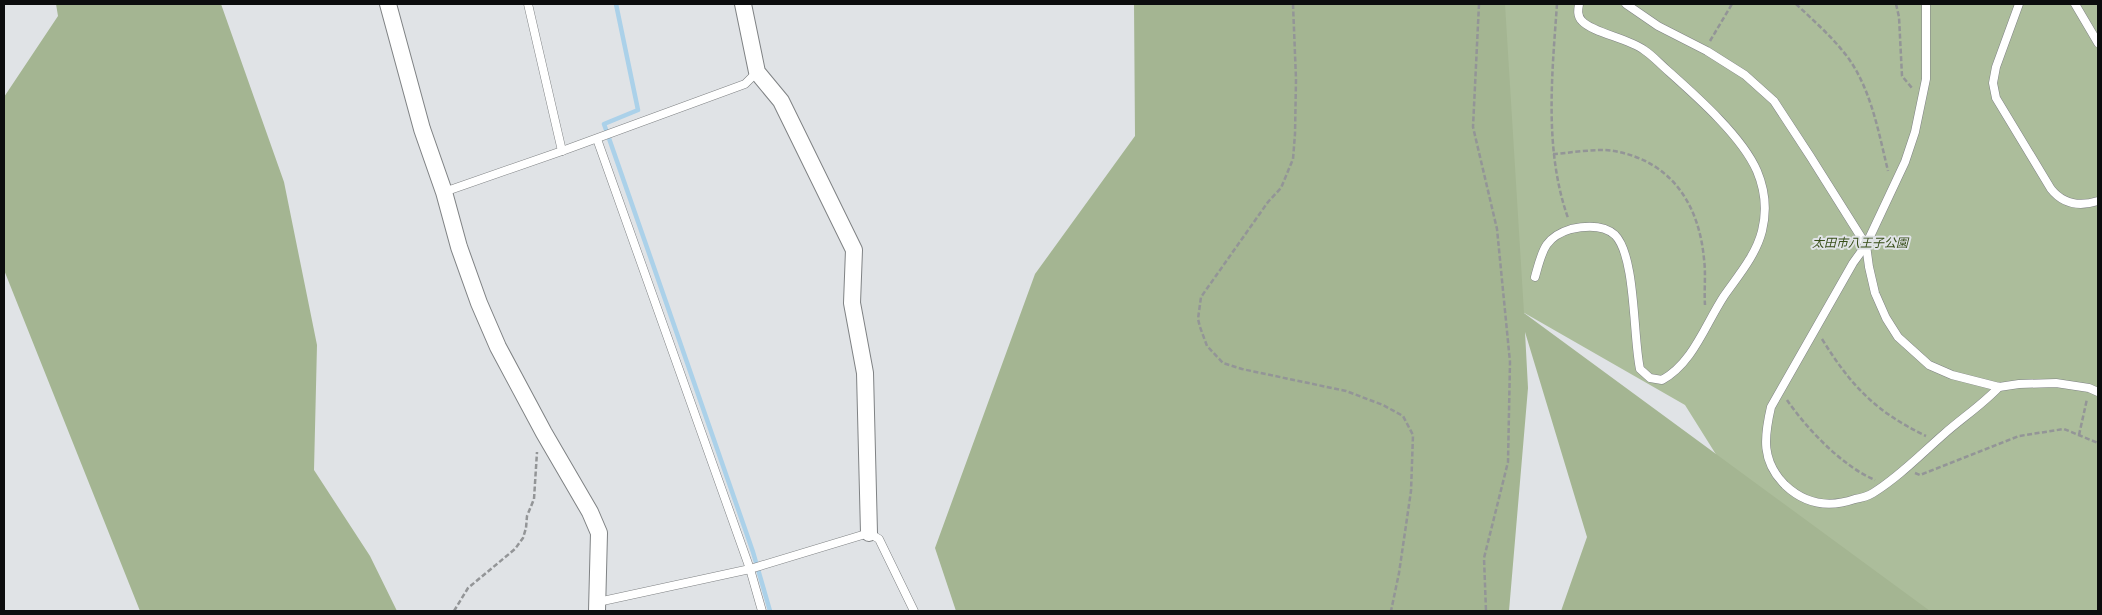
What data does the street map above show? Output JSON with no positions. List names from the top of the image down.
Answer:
{
  "parks": ["太田市八王子公園"]
}
